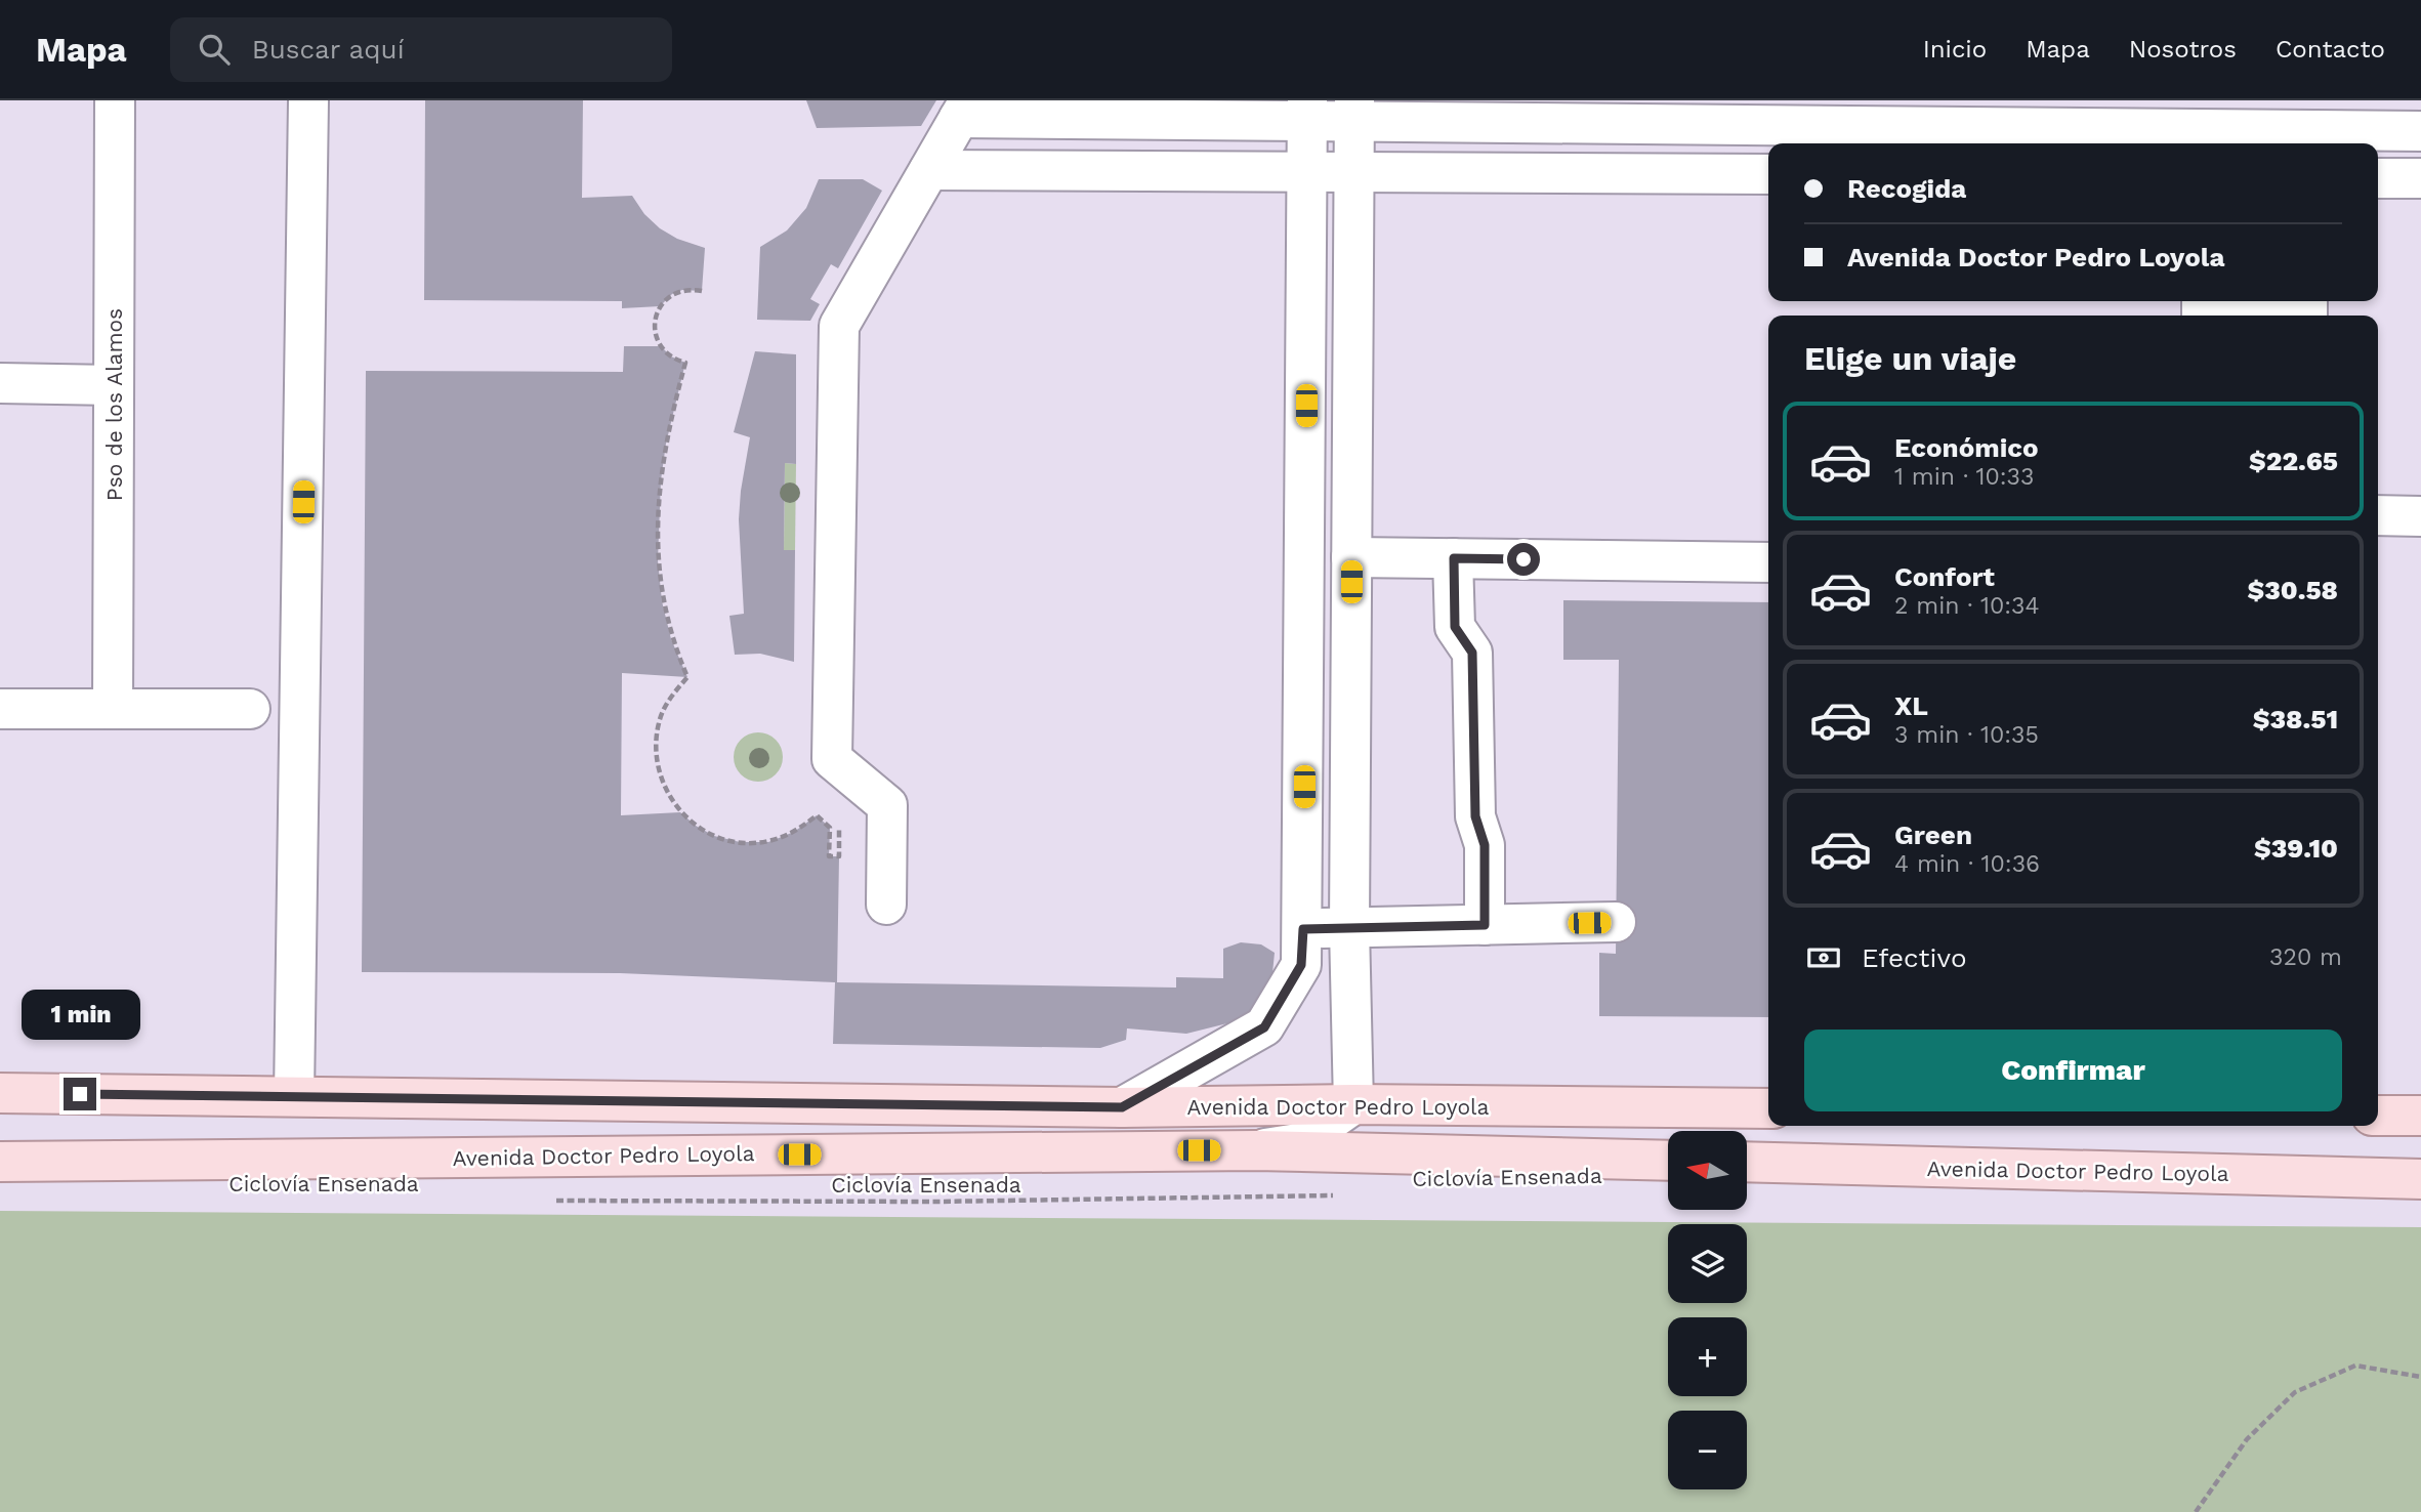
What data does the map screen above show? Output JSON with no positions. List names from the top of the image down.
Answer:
{
  "streets": {
    "main road": ["Avenida Doctor Pedro Loyola"],
    "street": ["Pso de los Alamos"],
    "path": ["Ciclovía Ensenada"]
  },
  "north": "left",
  "page": {
    "header": "Mapa",
    "search": "Buscar aquí",
    "nav": [
      "Inicio",
      "Mapa",
      "Nosotros",
      "Contacto"
    ],
    "banner": ["Recogida", "Avenida Doctor Pedro Loyola"],
    "heading": "Elige un viaje",
    "list": [
      {
        "name": "Económico",
        "note": "1 min · 10:33",
        "value": "$22.65"
      },
      {
        "name": "Confort",
        "note": "2 min · 10:34",
        "value": "$30.58"
      },
      {
        "name": "XL",
        "note": "3 min · 10:35",
        "value": "$38.51"
      },
      {
        "name": "Green",
        "note": "4 min · 10:36",
        "value": "$39.10"
      }
    ],
    "pay": ["Efectivo", "320 m"],
    "bubble": "1 min",
    "buttons": "Confirmar",
    "map_buttons": ["+", "−"]
  }
}
